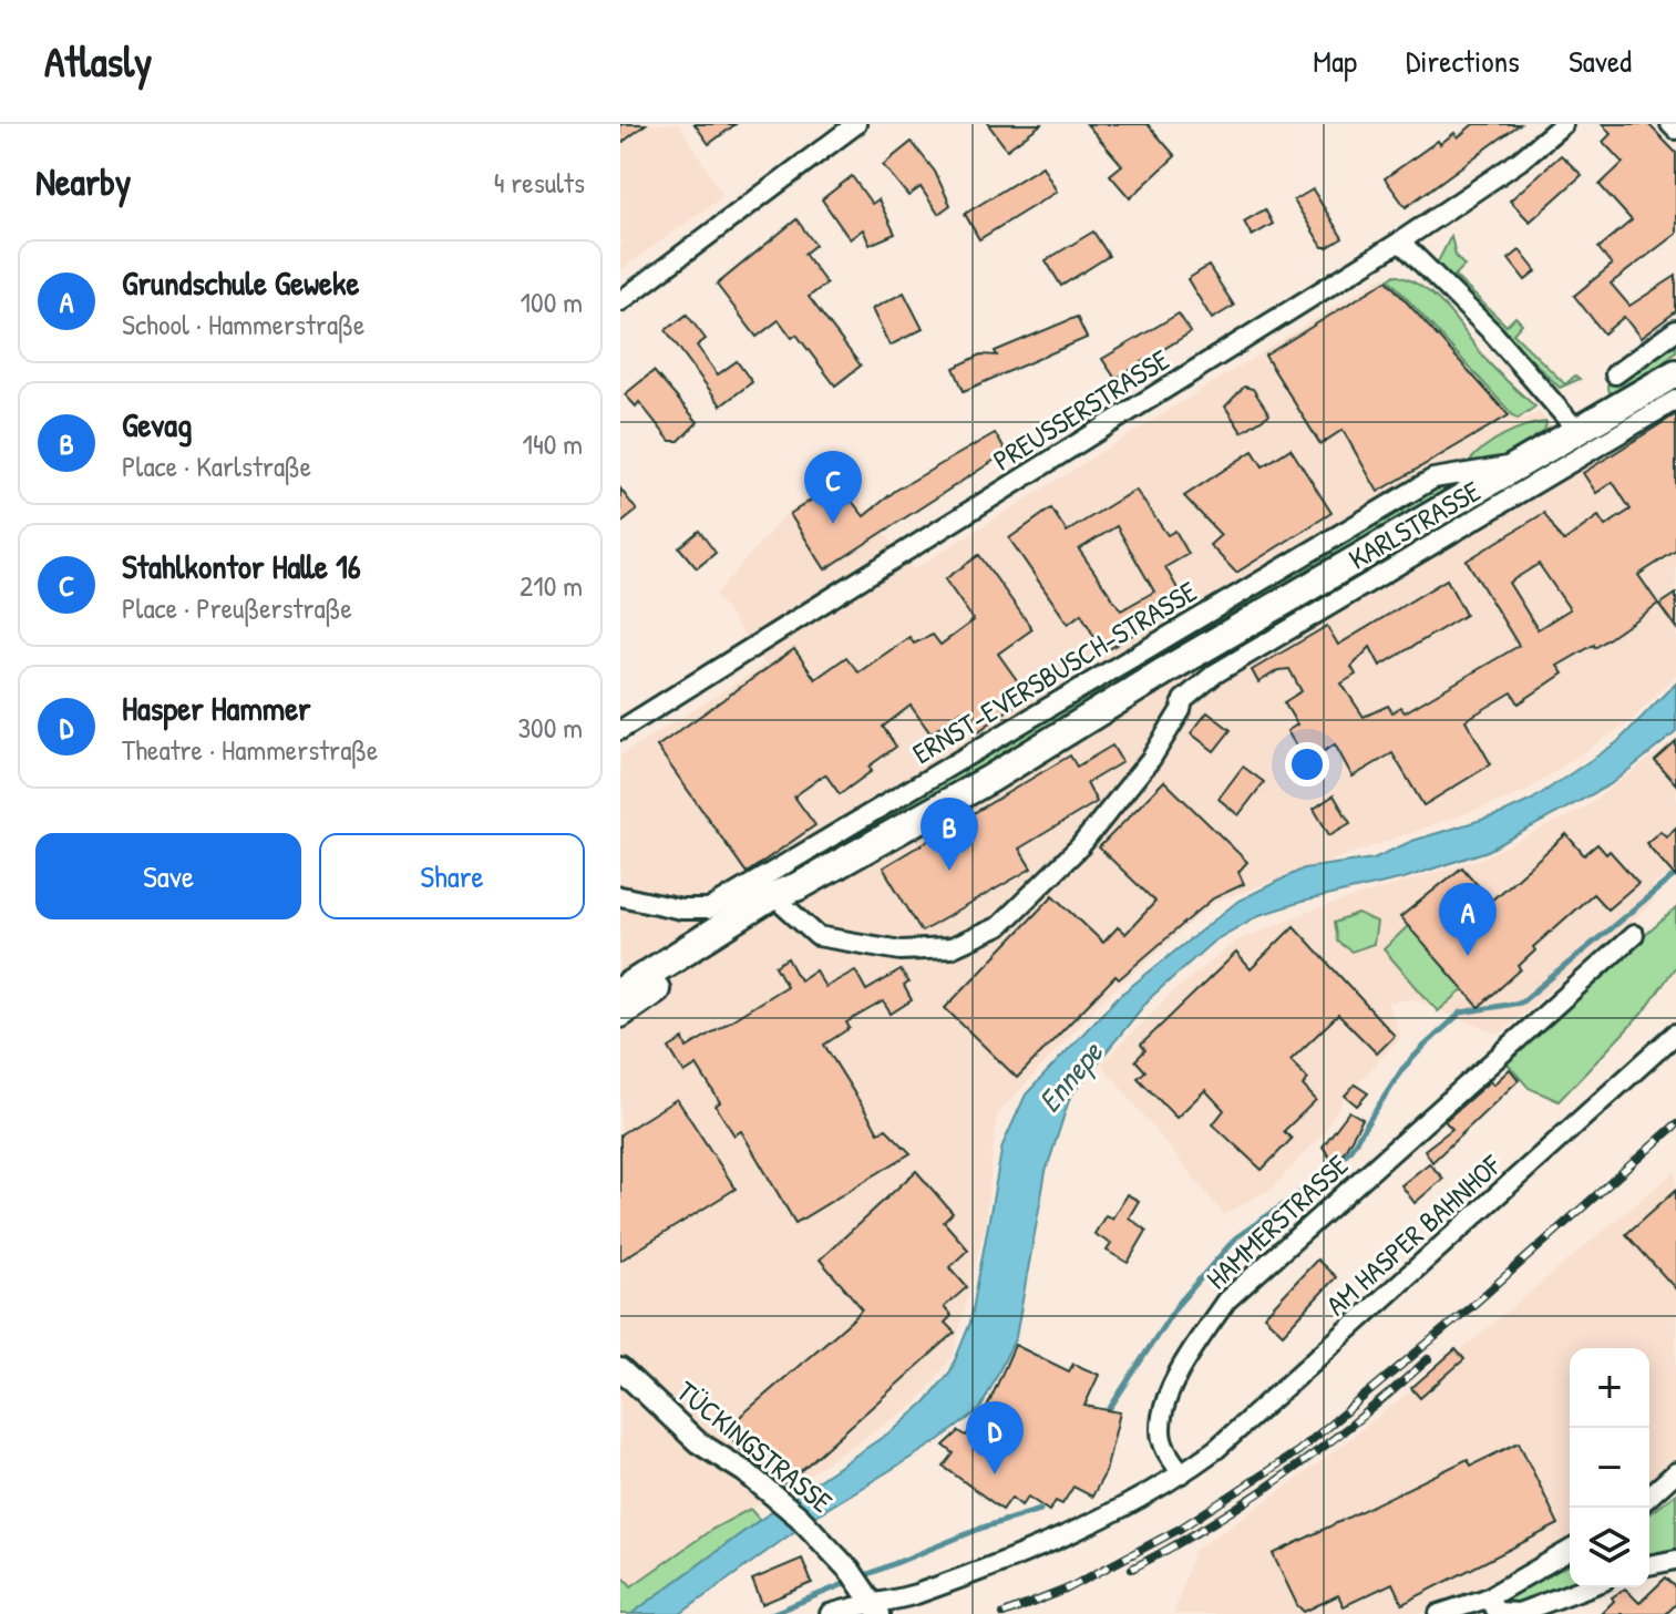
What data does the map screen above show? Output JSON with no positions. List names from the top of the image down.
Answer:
{
  "streets": {
    "street": [
      "PREUSSERSTRASSE",
      "KARLSTRASSE",
      "ERNST-EVERSBUSCH-STRASSE",
      "HAMMERSTRASSE",
      "AM HASPER BAHNHOF",
      "TÜCKINGSTRASSE"
    ]
  },
  "crossings": [
    ["HAMMERSTRASSE", "AM HASPER BAHNHOF"]
  ],
  "water": ["Ennepe"],
  "page": {
    "header": "Atlasly",
    "nav": ["Map", "Directions", "Saved"],
    "heading": ["Nearby", "4 results"],
    "list": [
      {
        "mark": "A",
        "name": "Grundschule Geweke",
        "note": "School · Hammerstraße",
        "value": "100 m"
      },
      {
        "mark": "B",
        "name": "Gevag",
        "note": "Place · Karlstraße",
        "value": "140 m"
      },
      {
        "mark": "C",
        "name": "Stahlkontor Halle 16",
        "note": "Place · Preußerstraße",
        "value": "210 m"
      },
      {
        "mark": "D",
        "name": "Hasper Hammer",
        "note": "Theatre · Hammerstraße",
        "value": "300 m"
      }
    ],
    "pins": [
      "C",
      "B",
      "A",
      "D"
    ],
    "buttons": ["Save", "Share"],
    "map_buttons": ["+", "−"]
  }
}
